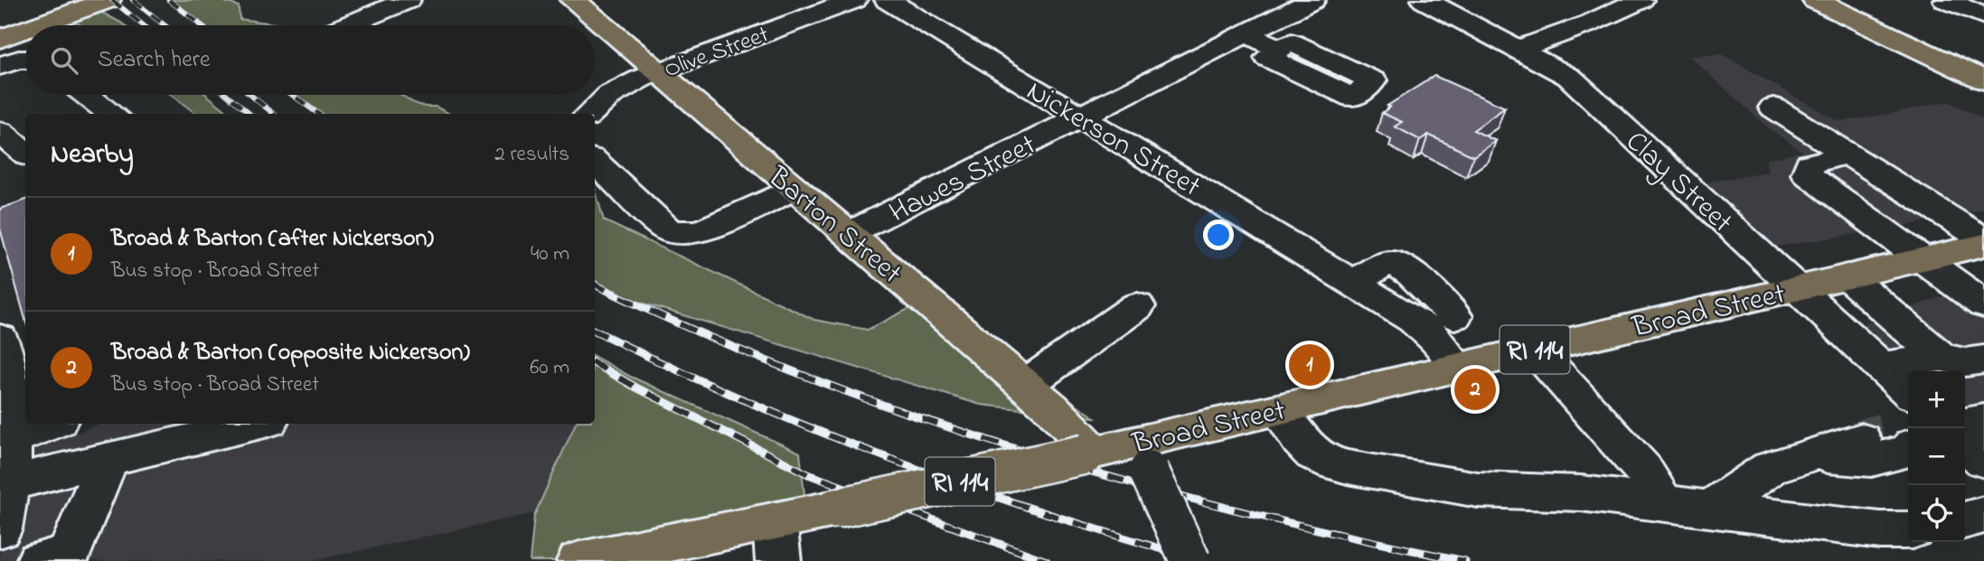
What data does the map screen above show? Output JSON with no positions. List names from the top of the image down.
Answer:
{
  "streets": {
    "main road": ["Barton Street", "Broad Street", "RI 114"],
    "street": [
      "Olive Street",
      "Nickerson Street",
      "Hawes Street",
      "Clay Street"
    ]
  },
  "crossings": [
    ["Olive Street", "Barton Street"],
    ["Nickerson Street", "Hawes Street"],
    ["Nickerson Street", "Broad Street"],
    ["Hawes Street", "Barton Street"],
    ["Clay Street", "Broad Street"],
    ["Barton Street", "Broad Street"]
  ],
  "page": {
    "search": "Search here",
    "heading": ["Nearby", "2 results"],
    "list": [
      {
        "mark": "1",
        "name": "Broad & Barton (after Nickerson)",
        "note": "Bus stop · Broad Street",
        "value": "40 m"
      },
      {
        "mark": "2",
        "name": "Broad & Barton (opposite Nickerson)",
        "note": "Bus stop · Broad Street",
        "value": "60 m"
      }
    ],
    "pins": ["1", "2"],
    "map_buttons": ["+", "−"]
  }
}
